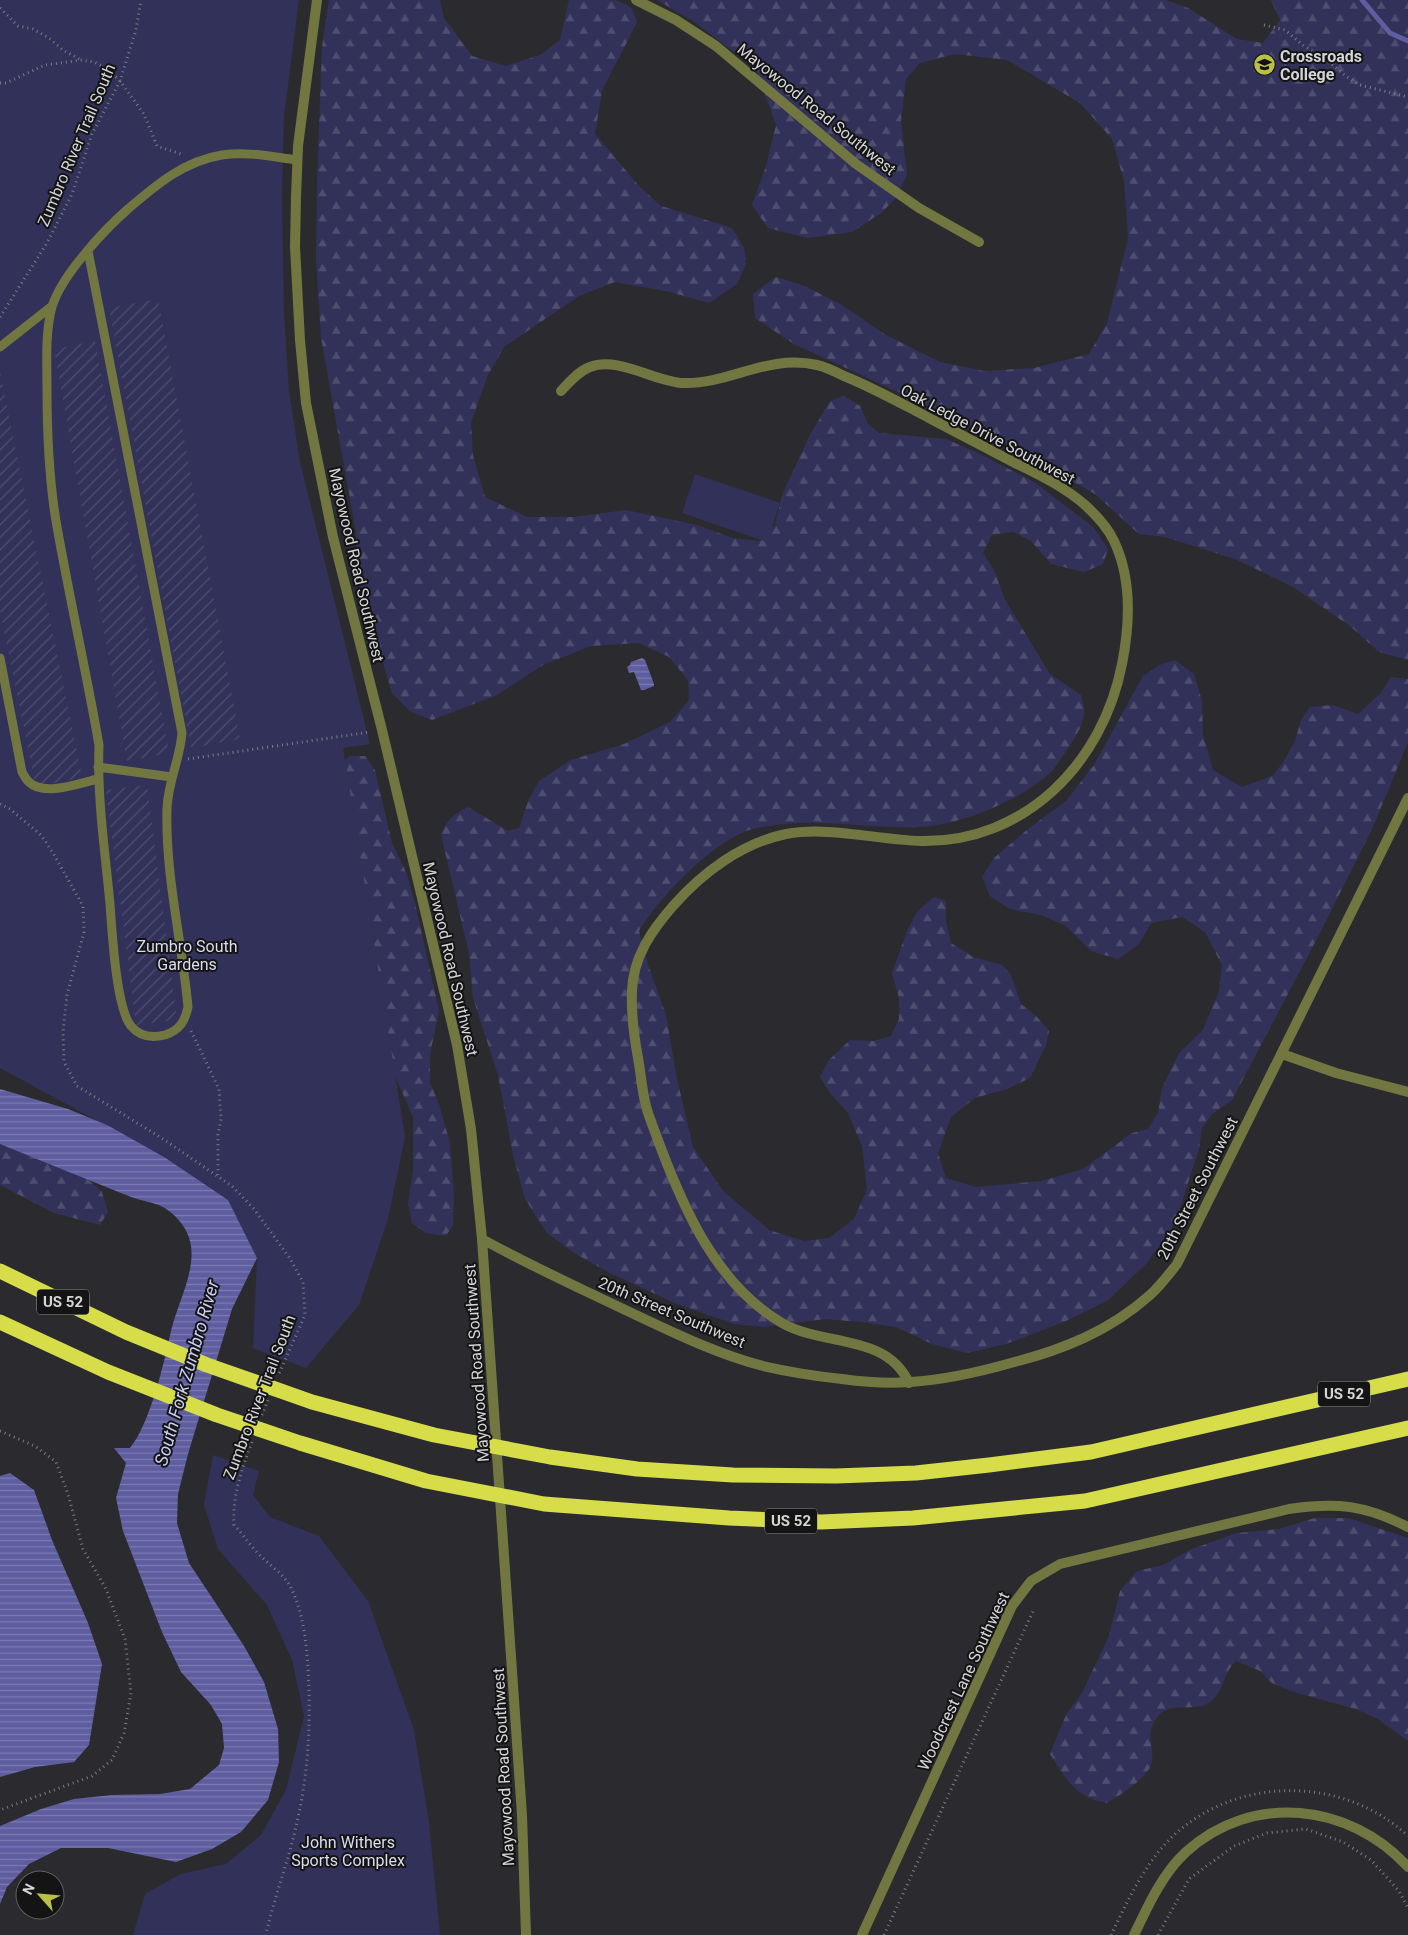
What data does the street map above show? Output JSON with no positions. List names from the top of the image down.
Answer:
{
  "streets": {
    "highway": ["US 52"],
    "street": [
      "Mayowood Road Southwest",
      "Oak Ledge Drive Southwest",
      "20th Street Southwest",
      "Woodcrest Lane Southwest"
    ],
    "path": ["Zumbro River Trail South"]
  },
  "crossings": [
    ["Mayowood Road Southwest", "20th Street Southwest"],
    ["Oak Ledge Drive Southwest", "20th Street Southwest"]
  ],
  "water": ["South Fork Zumbro River"],
  "parks": ["Zumbro South Gardens", "John Withers Sports Complex"],
  "places": {
    "school or university": ["Crossroads College"]
  },
  "north": "top left"
}
